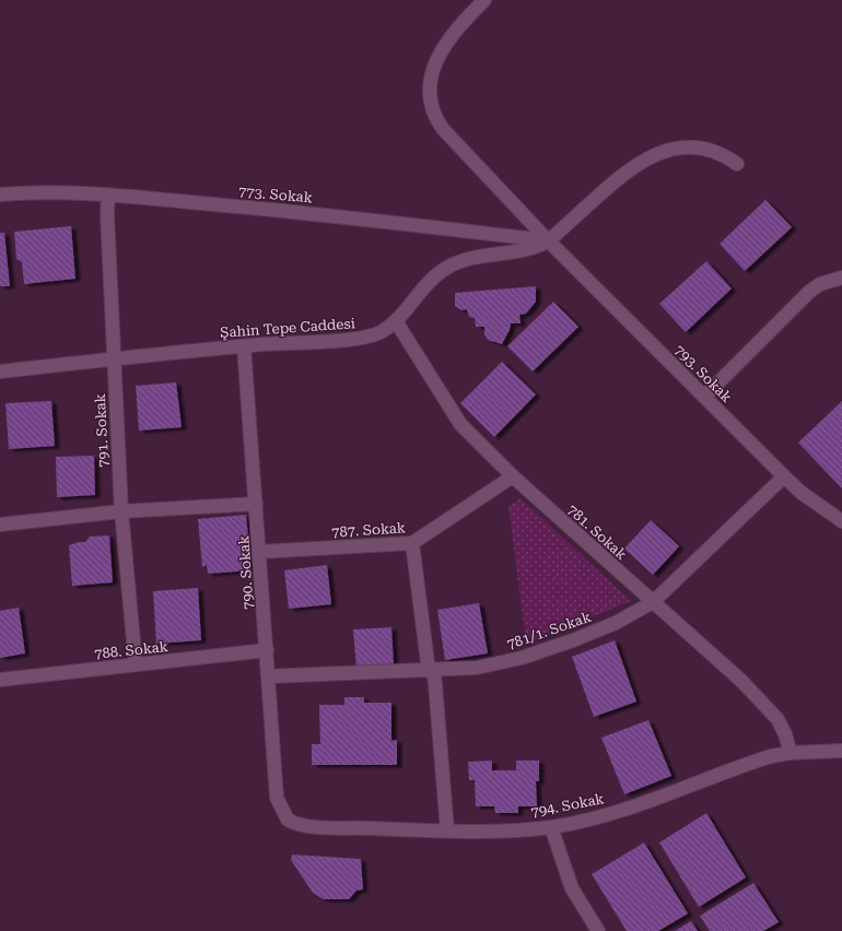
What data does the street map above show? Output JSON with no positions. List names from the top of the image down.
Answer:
{
  "streets": {
    "street": [
      "773. Sokak",
      "Şahin Tepe Caddesi",
      "793. Sokak",
      "791. Sokak",
      "787. Sokak",
      "781. Sokak",
      "790. Sokak",
      "781/1. Sokak",
      "788. Sokak",
      "794. Sokak"
    ]
  },
  "crossings": [
    ["773. Sokak", "Şahin Tepe Caddesi"],
    ["773. Sokak", "793. Sokak"],
    ["773. Sokak", "791. Sokak"],
    ["Şahin Tepe Caddesi", "793. Sokak"],
    ["Şahin Tepe Caddesi", "791. Sokak"],
    ["Şahin Tepe Caddesi", "781. Sokak"],
    ["Şahin Tepe Caddesi", "790. Sokak"],
    ["793. Sokak", "781/1. Sokak"],
    ["791. Sokak", "788. Sokak"],
    ["787. Sokak", "781. Sokak"],
    ["787. Sokak", "790. Sokak"],
    ["781. Sokak", "781/1. Sokak"],
    ["781. Sokak", "794. Sokak"],
    ["790. Sokak", "781/1. Sokak"],
    ["790. Sokak", "788. Sokak"],
    ["790. Sokak", "794. Sokak"]
  ]
}
